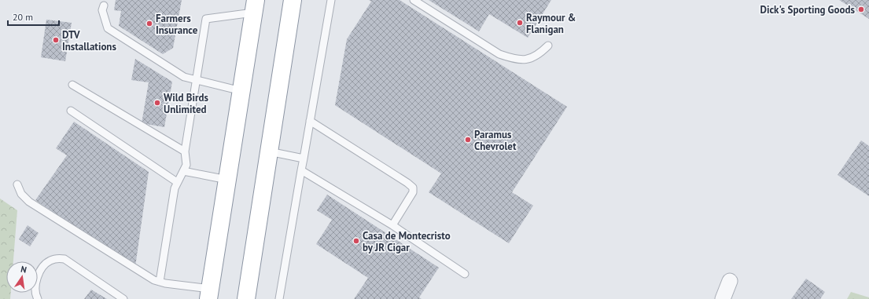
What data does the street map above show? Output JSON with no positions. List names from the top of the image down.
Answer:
{
  "places": [
    "Dick's Sporting Goods",
    "Raymour & Flanigan",
    "Farmers Insurance",
    "DTV Installations",
    "Wild Birds Unlimited",
    "Paramus Chevrolet",
    "Casa de Montecristo by JR Cigar"
  ],
  "scale_bar": "20 m",
  "north": "top"
}
